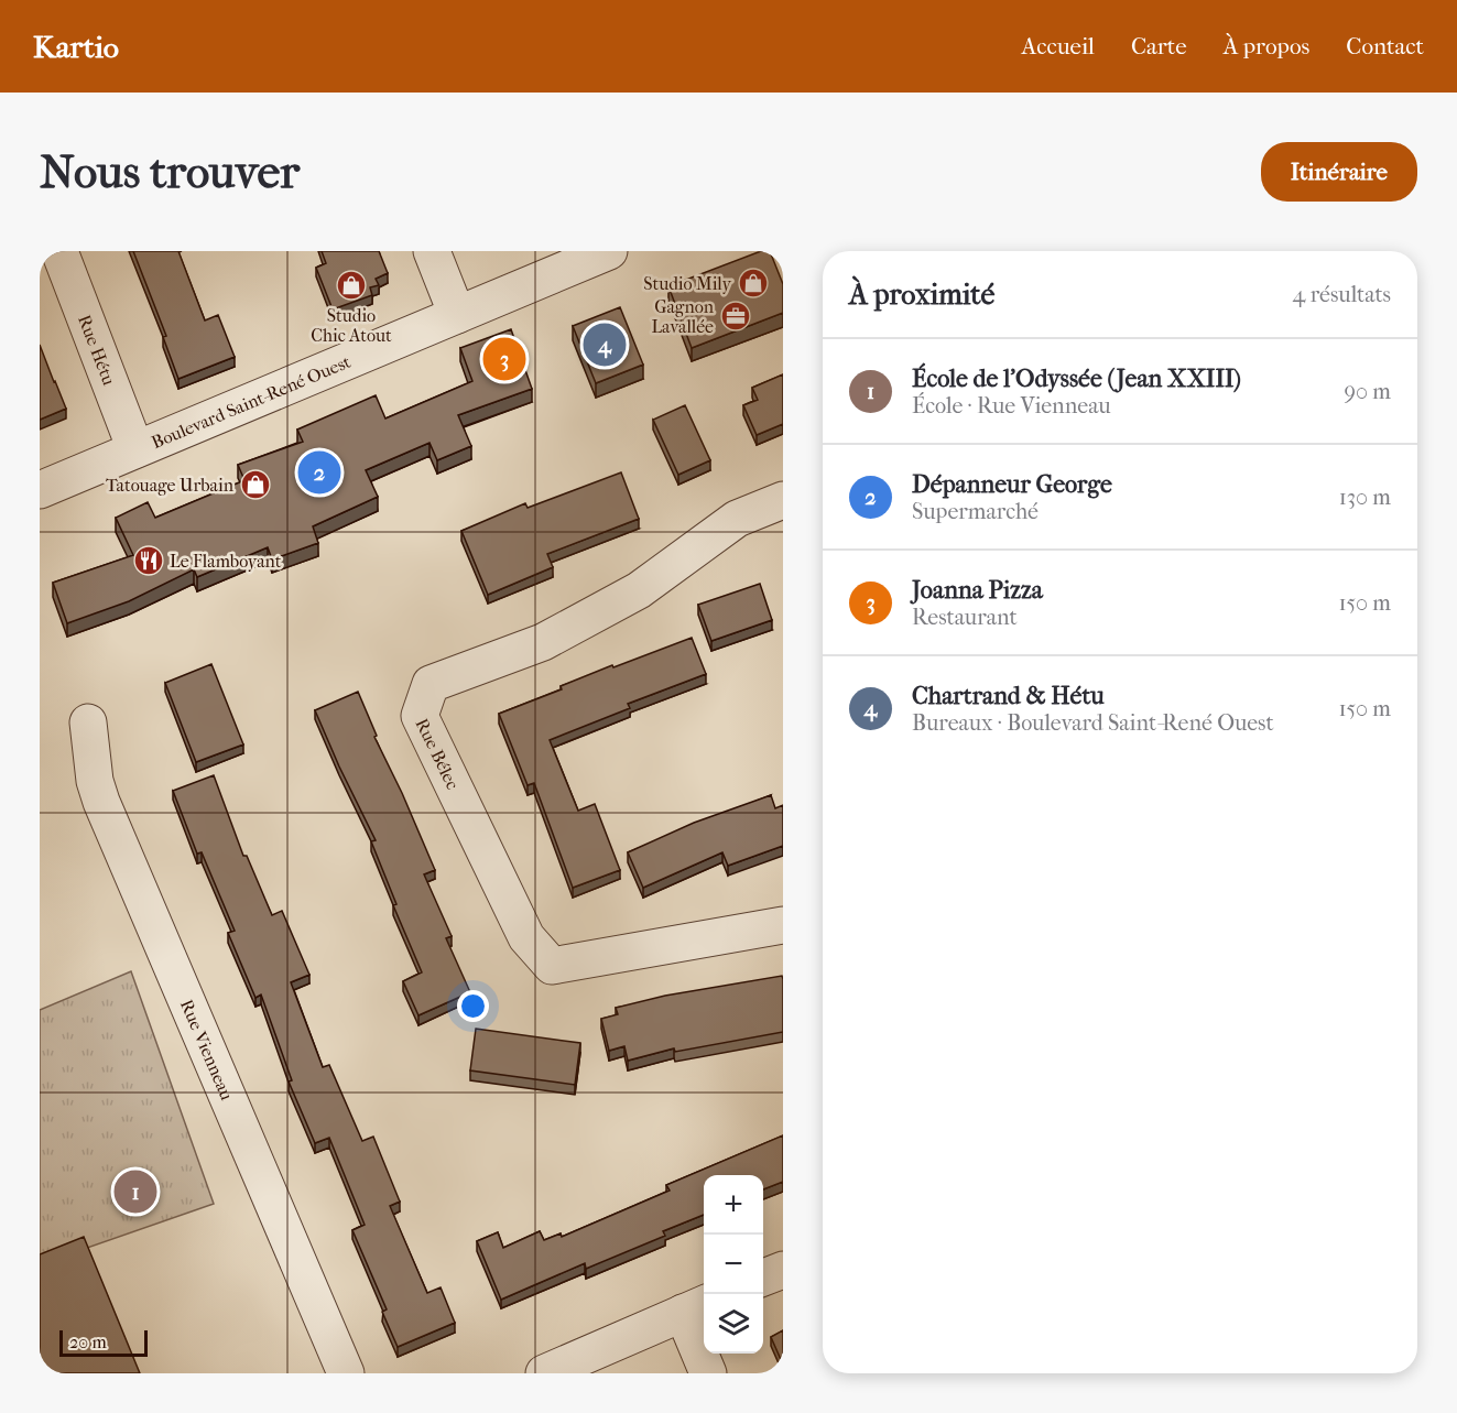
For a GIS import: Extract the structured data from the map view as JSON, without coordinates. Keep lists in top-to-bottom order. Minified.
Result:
{"streets":{"street":["Rue Hétu","Boulevard Saint-René Ouest","Rue Bélec","Rue Vienneau"]},"crossings":[["Rue Hétu","Boulevard Saint-René Ouest"]],"places":{"shop":["Studio Mily","Studio Chic Atout","Tatouage Urbain"],"office":["Gagnon Lavallée"],"restaurant":["Le Flamboyant"]},"scale_bar":"20 m","page":{"header":"Kartio","nav":["Accueil","Carte","À propos","Contact"],"buttons":"Itinéraire","title":"Nous trouver","heading":["À proximité","4 résultats"],"pins":["4","3","2","1"],"list":[{"mark":"1","name":"École de l'Odyssée (Jean XXIII)","note":"École · Rue Vienneau","value":"90 m"},{"mark":"2","name":"Dépanneur George","note":"Supermarché","value":"130 m"},{"mark":"3","name":"Joanna Pizza","note":"Restaurant","value":"150 m"},{"mark":"4","name":"Chartrand & Hétu","note":"Bureaux · Boulevard Saint-René Ouest","value":"150 m"}],"map_buttons":["+","−"],"scale":"20 m"}}
